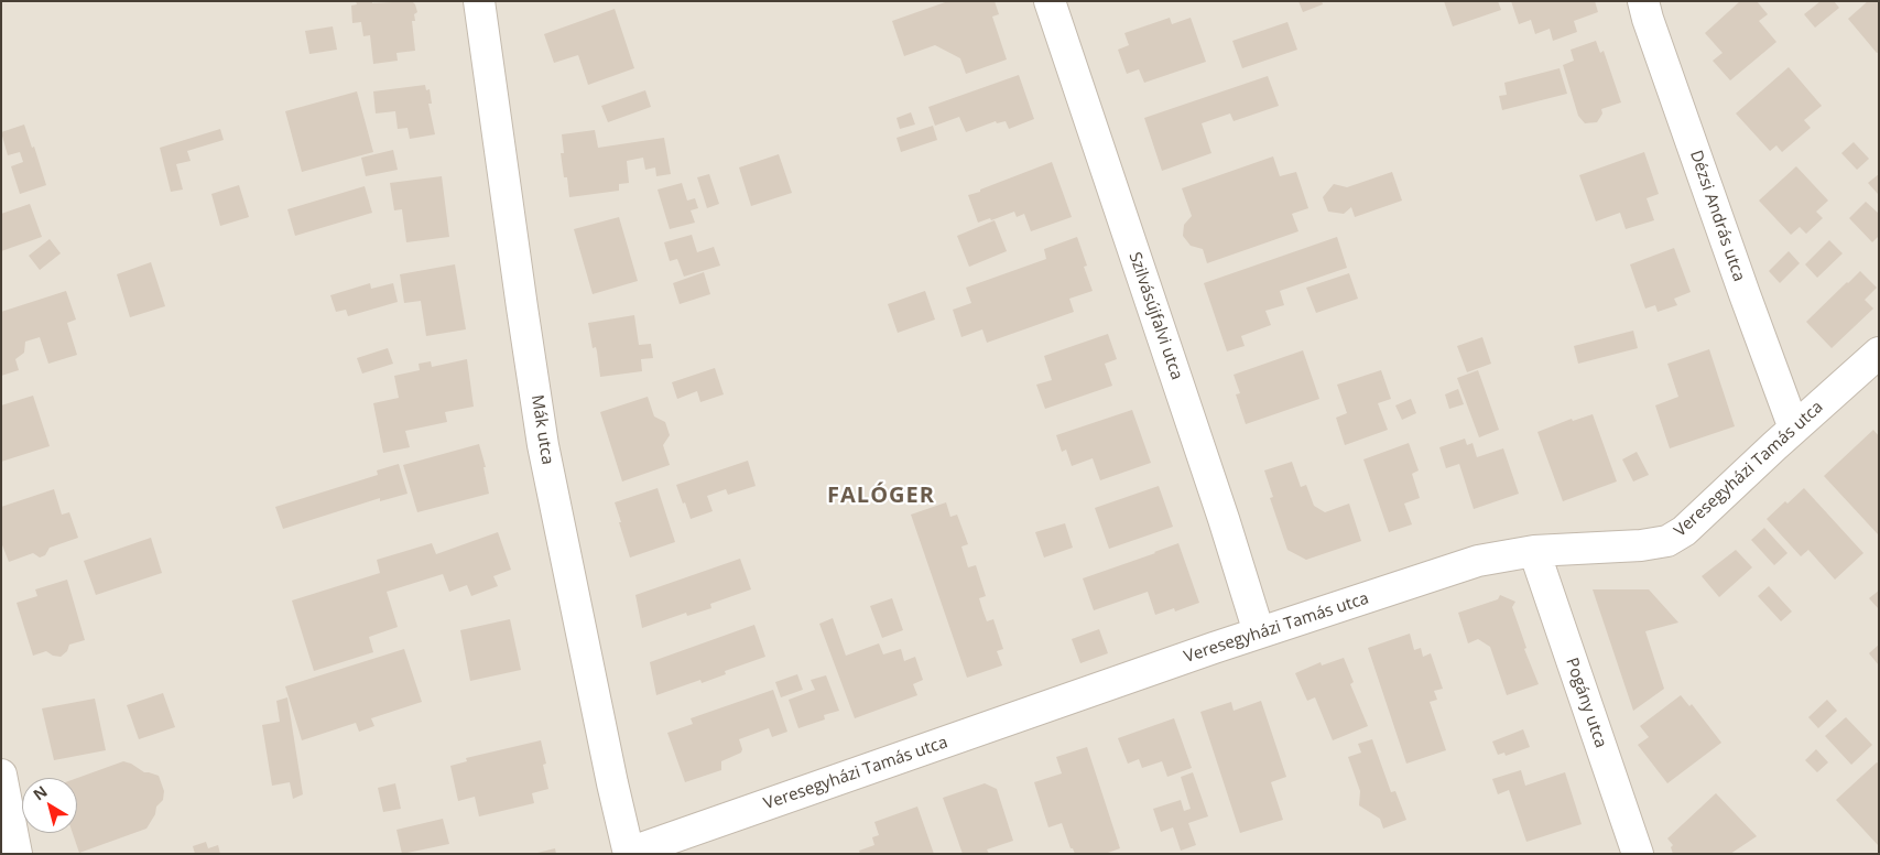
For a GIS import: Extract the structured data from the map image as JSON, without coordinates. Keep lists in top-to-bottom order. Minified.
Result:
{"streets":{"street":["Dézsi András utca","Szilvásújfalvi utca","Mák utca","Veresegyházi Tamás utca","Pogány utca"]},"crossings":[["Dézsi András utca","Veresegyházi Tamás utca"],["Szilvásújfalvi utca","Veresegyházi Tamás utca"],["Mák utca","Veresegyházi Tamás utca"],["Veresegyházi Tamás utca","Pogány utca"]],"districts":["FALÓGER"],"north":"top left"}
